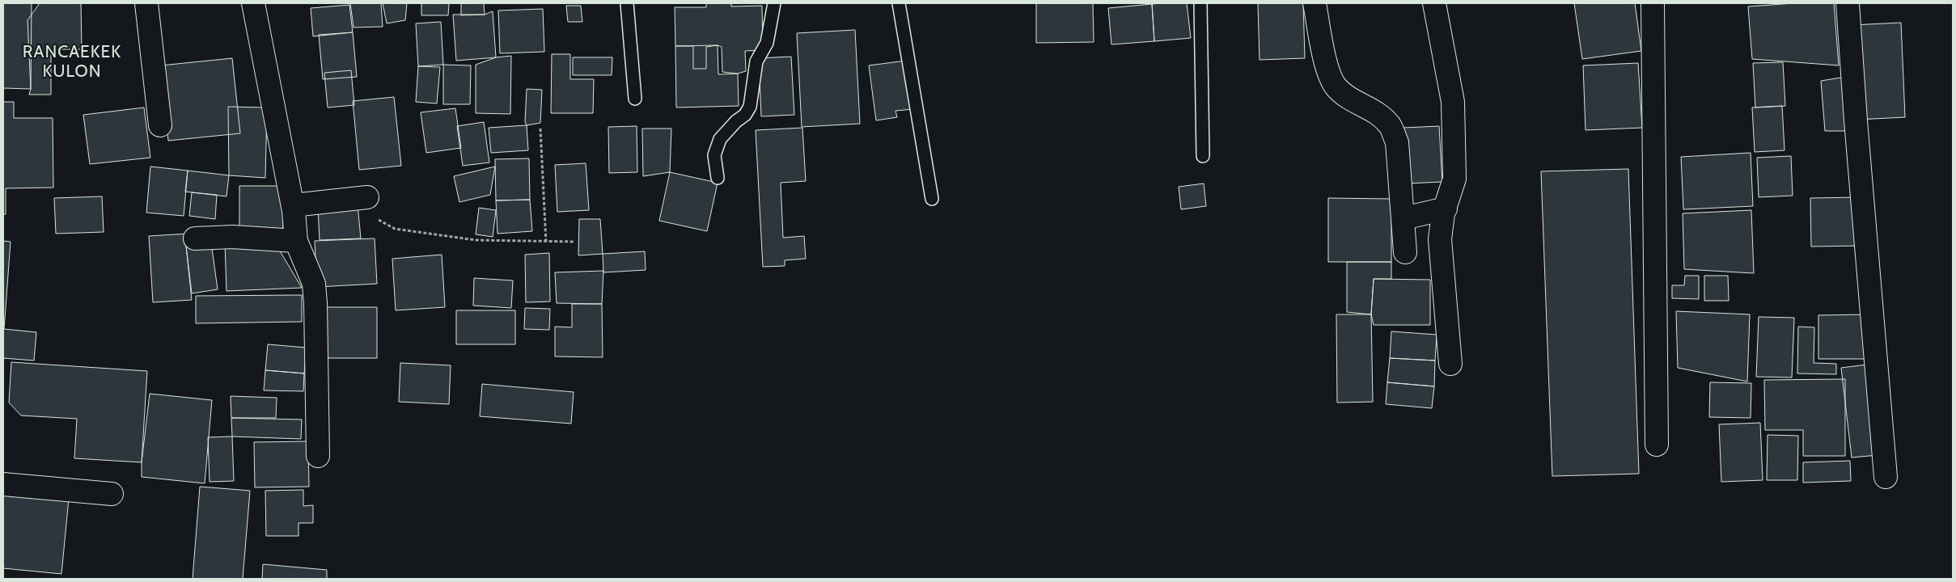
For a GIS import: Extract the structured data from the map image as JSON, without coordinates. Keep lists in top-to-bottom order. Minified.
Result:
{"districts":["RANCAEKEK KULON"]}
